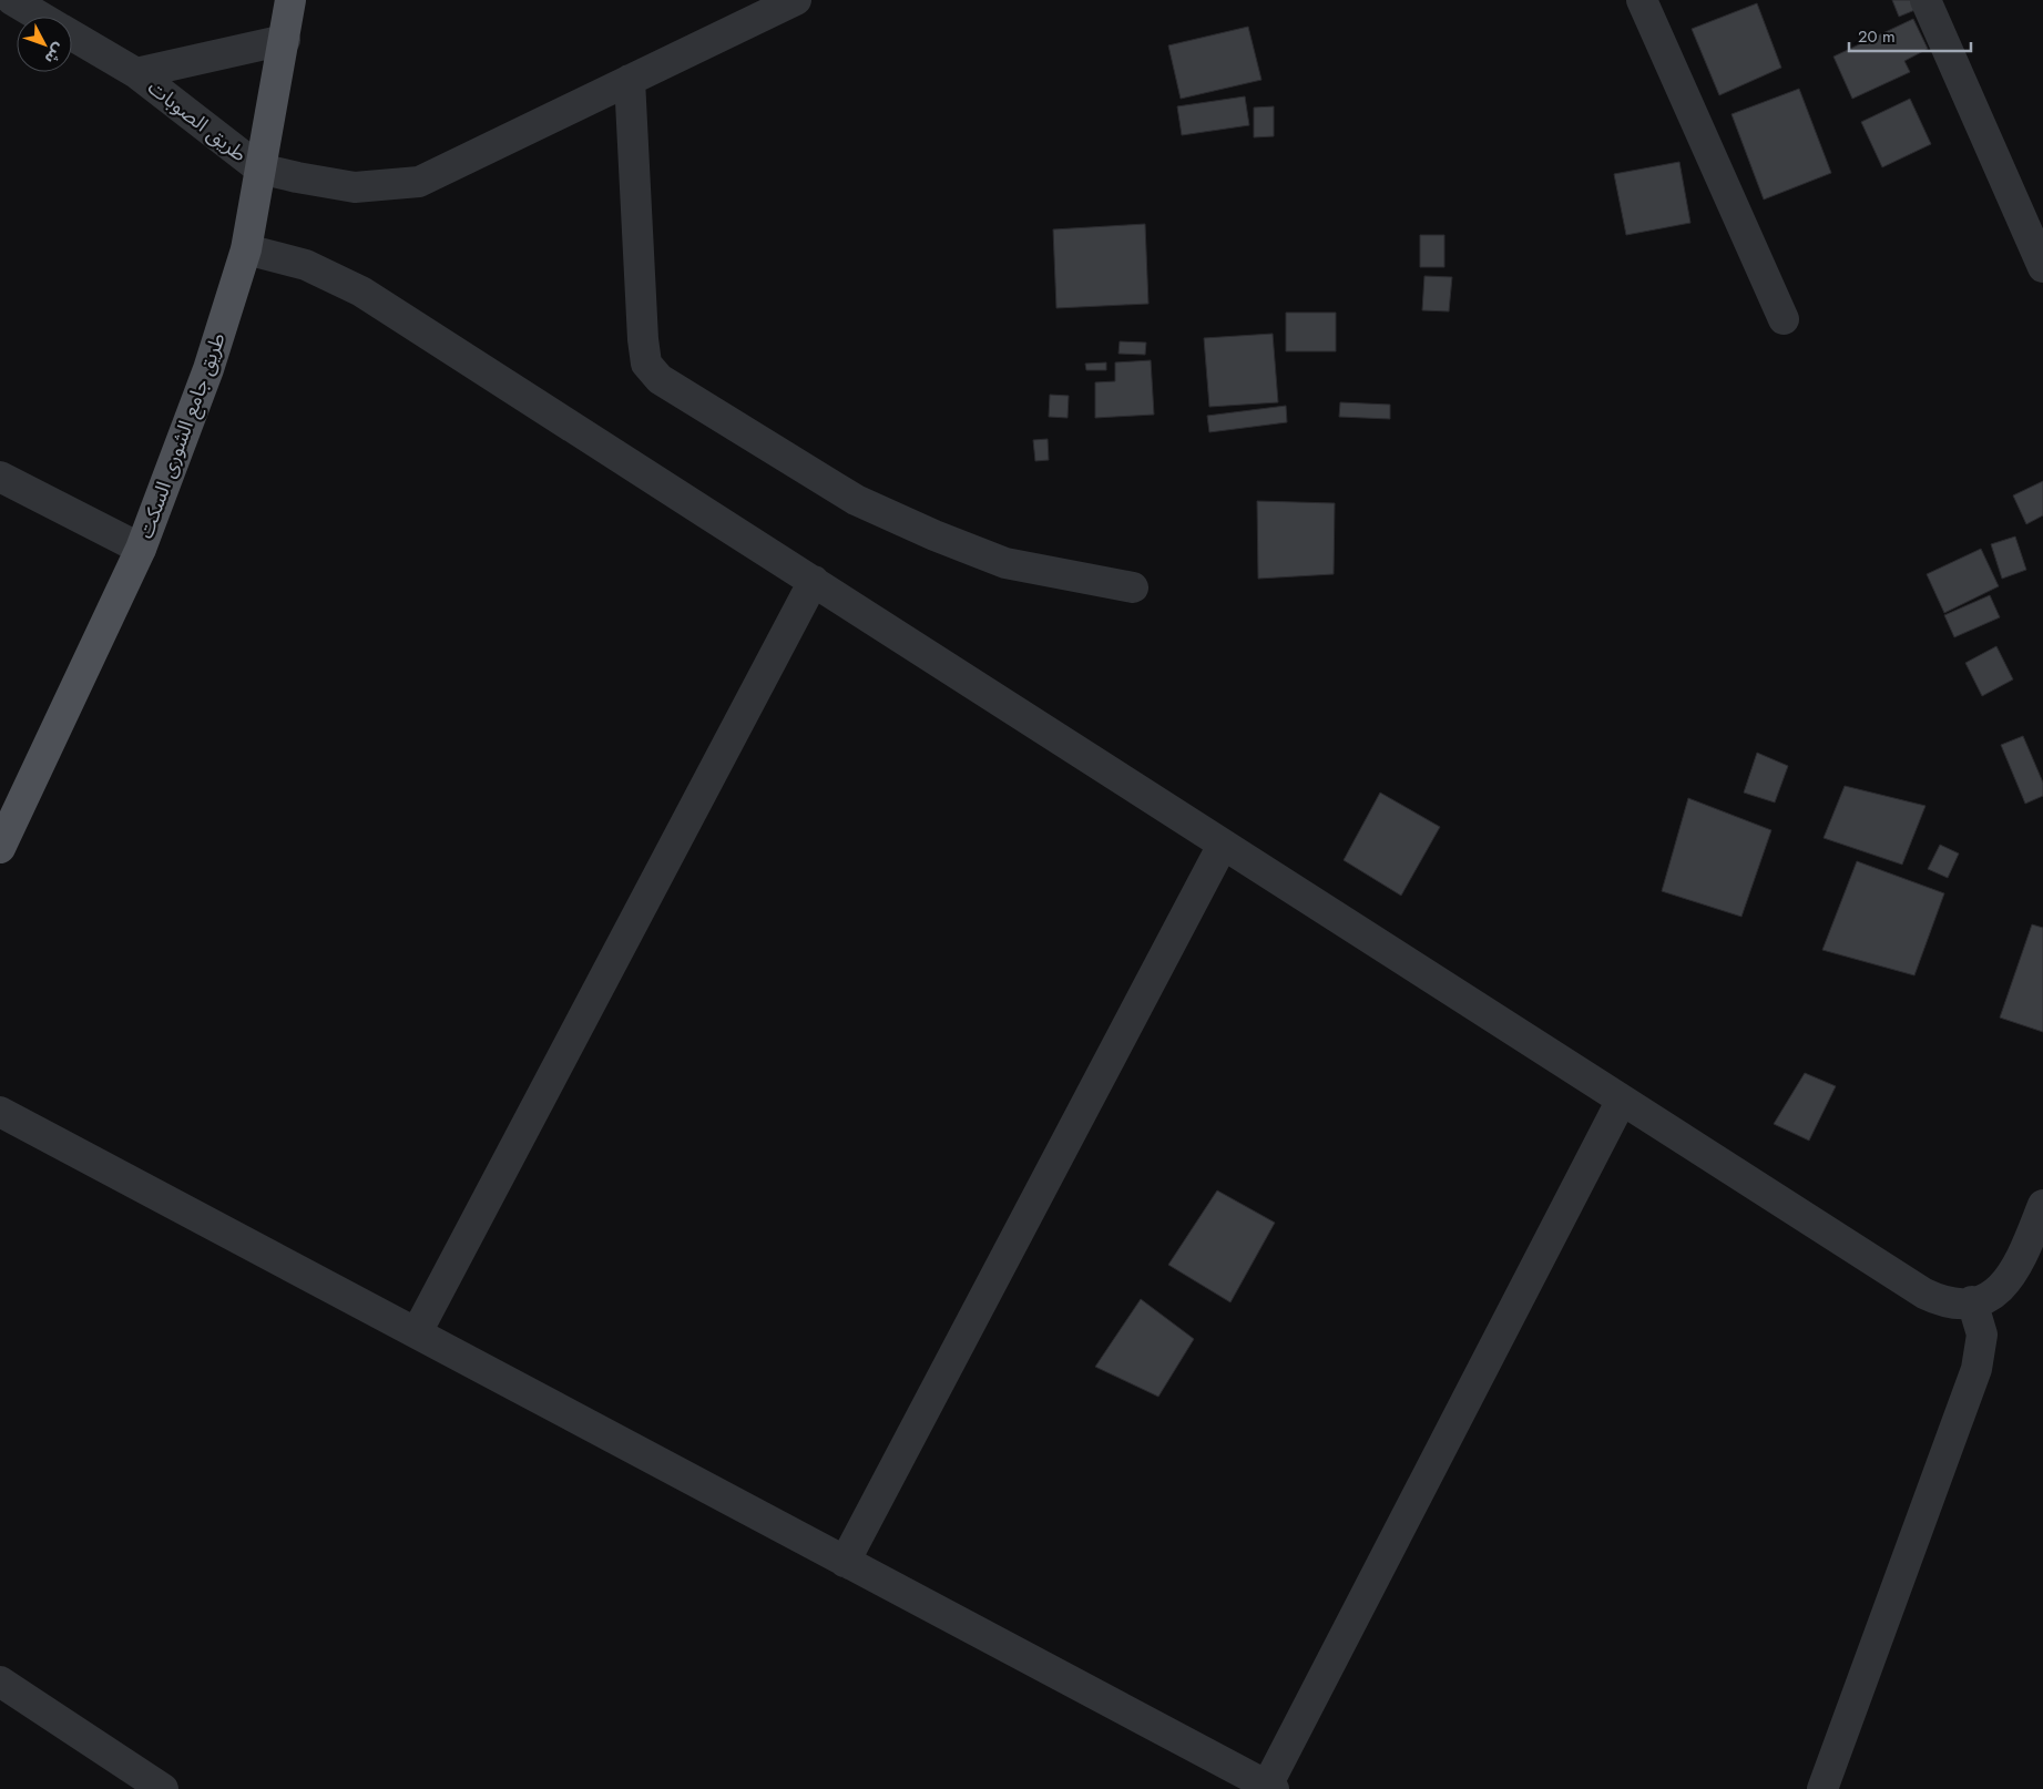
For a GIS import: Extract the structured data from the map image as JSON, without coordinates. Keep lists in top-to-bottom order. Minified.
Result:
{"streets":{"main road":["طريق جامع الشورى السكت"],"street":["طريق الصوبات"]},"crossings":[["طريق الصوبات","طريق جامع الشورى السكت"]],"scale_bar":"20 m","north":"bottom right"}
